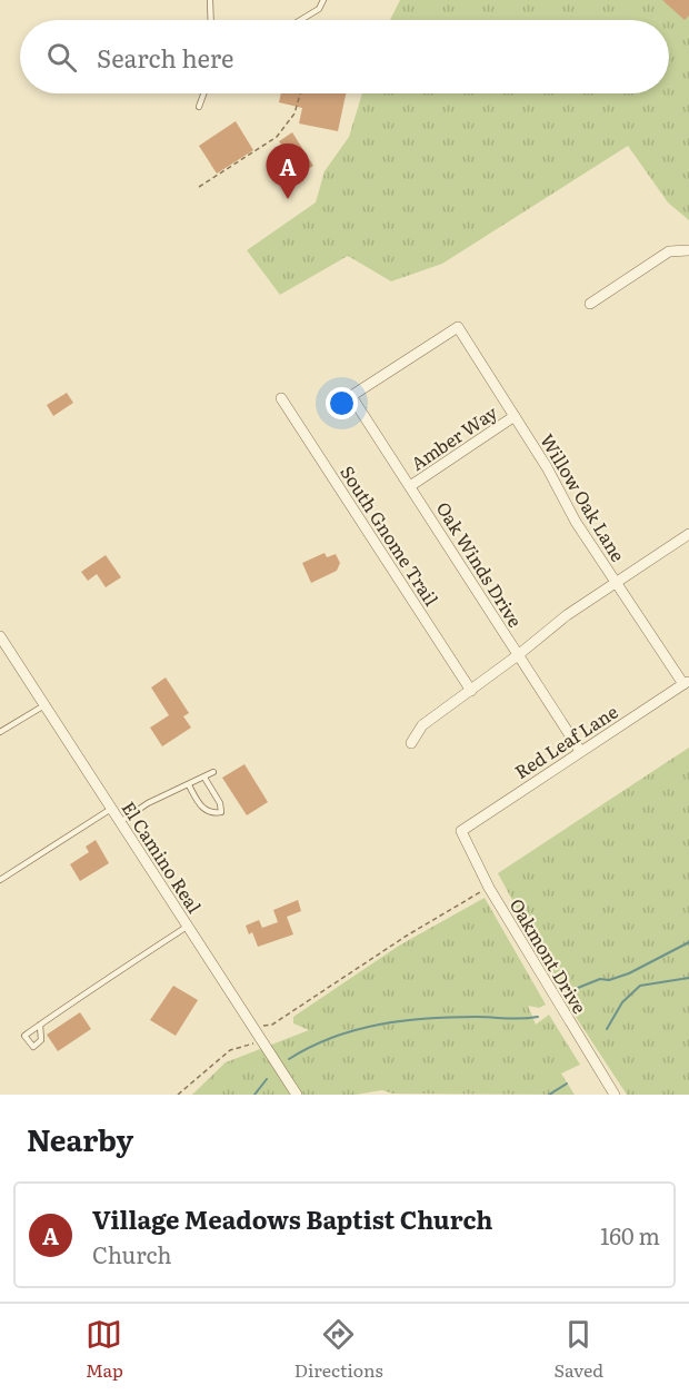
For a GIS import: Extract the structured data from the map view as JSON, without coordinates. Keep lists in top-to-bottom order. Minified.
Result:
{"streets":{"street":["Amber Way","Willow Oak Lane","South Gnome Trail","Oak Winds Drive","Red Leaf Lane","El Camino Real","Oakmont Drive"]},"crossings":[["Amber Way","Willow Oak Lane"],["Amber Way","Oak Winds Drive"],["Willow Oak Lane","Oak Winds Drive"],["Willow Oak Lane","Red Leaf Lane"],["Oak Winds Drive","Red Leaf Lane"],["Red Leaf Lane","Oakmont Drive"]],"page":{"search":"Search here","pins":"A","heading":"Nearby","list":[{"mark":"A","name":"Village Meadows Baptist Church","note":"Church","value":"160 m"}],"nav":["Map","Directions","Saved"]}}
